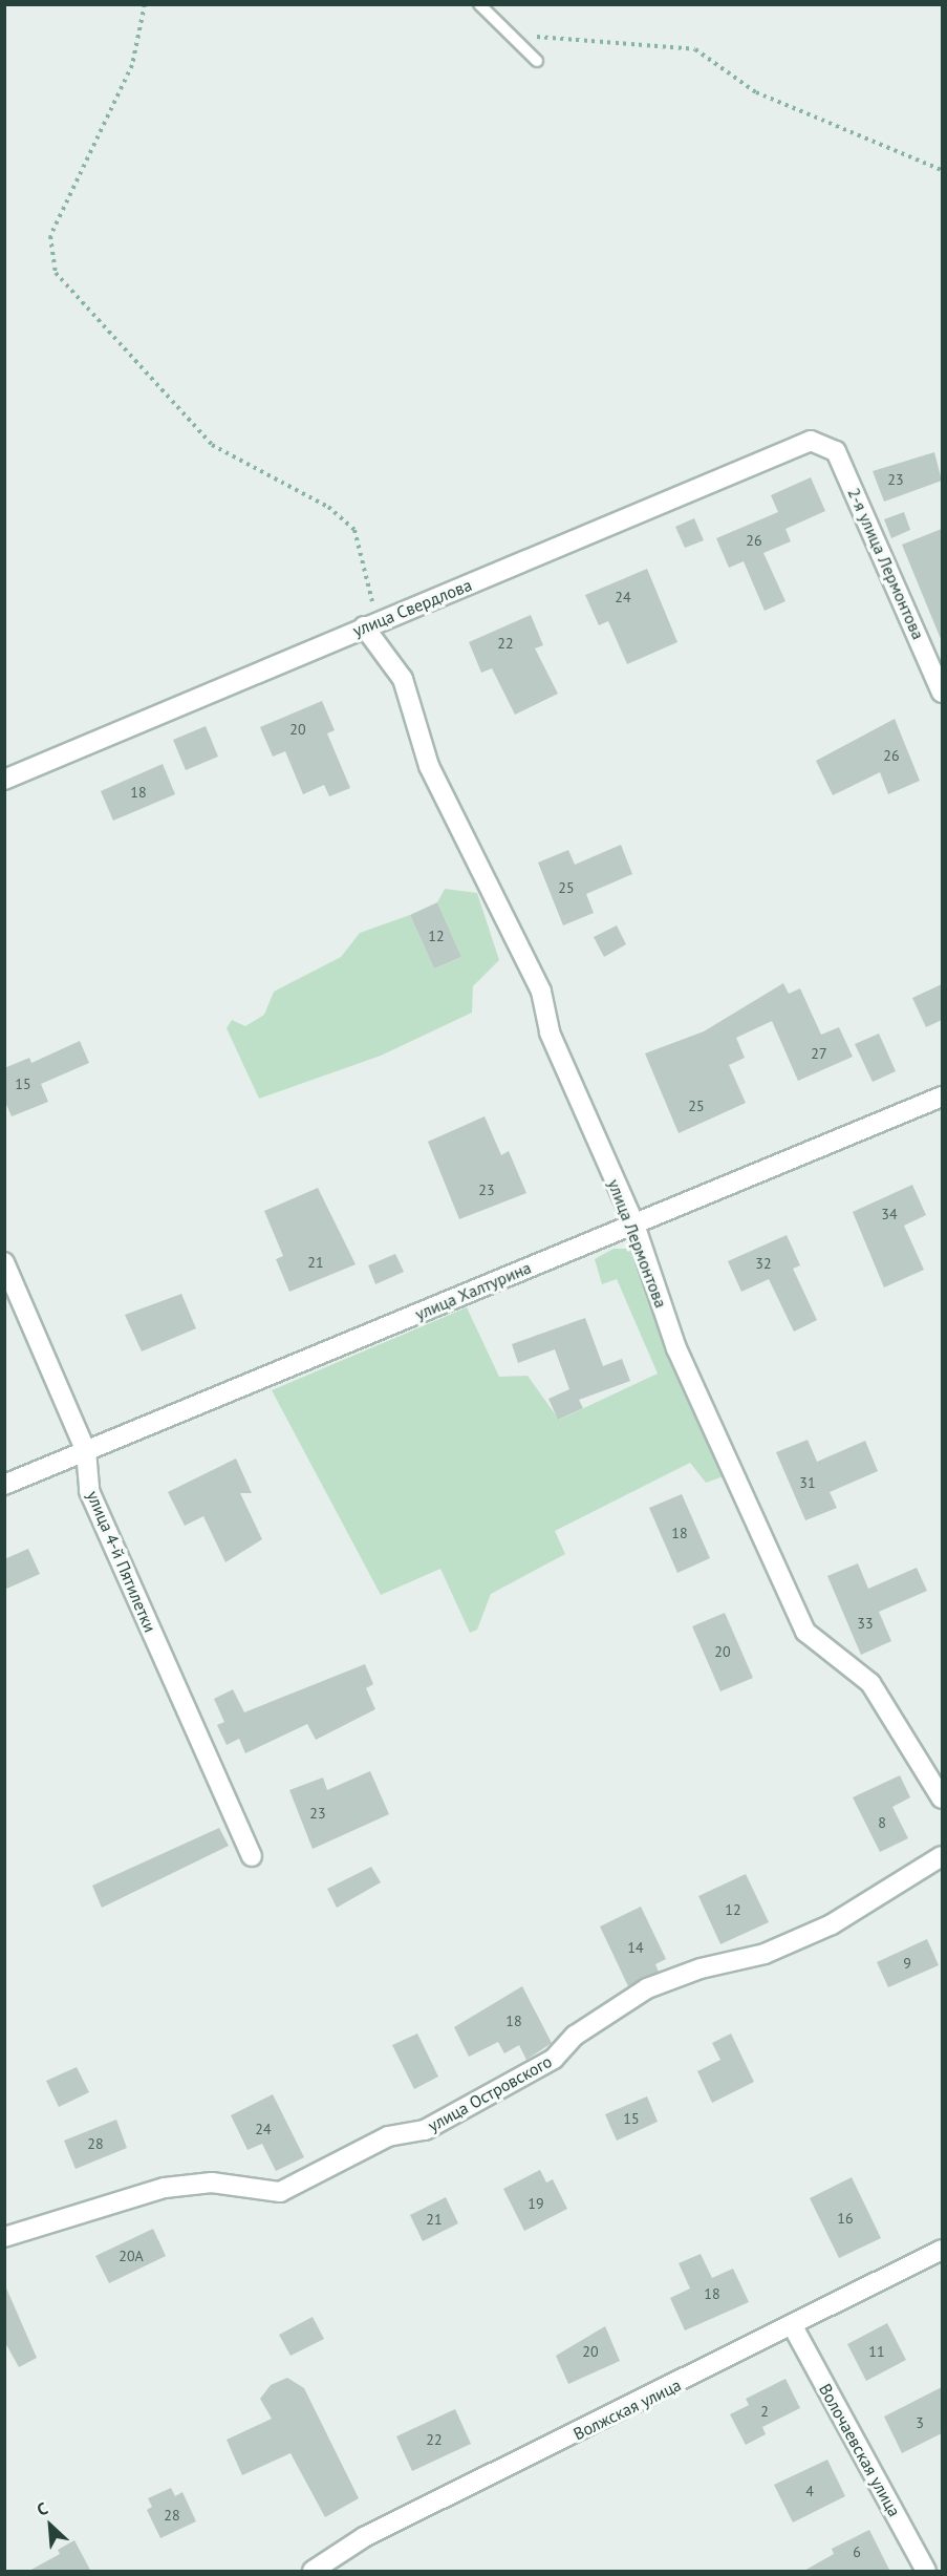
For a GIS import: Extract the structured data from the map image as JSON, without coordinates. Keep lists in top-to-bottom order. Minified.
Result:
{"streets":{"street":["2-я улица Лермонтова","улица Свердлова","улица Лермонтова","улица Халтурина","улица 4-й Пятилетки","улица Островского","Волжская улица","Волочаевская улица"]},"crossings":[["2-я улица Лермонтова","улица Свердлова"],["улица Свердлова","улица Лермонтова"],["улица Лермонтова","улица Халтурина"],["улица Халтурина","улица 4-й Пятилетки"],["Волжская улица","Волочаевская улица"]],"house_numbers":["23","26","24","22","20","26","18","25","12","27","15","25","23","34","21","32","31","18","33","20","23","8","12","14","9","18","15","24","28","19","16","21","20А","18","20","11","2","3","22","4","28","6"],"north":"top left"}
